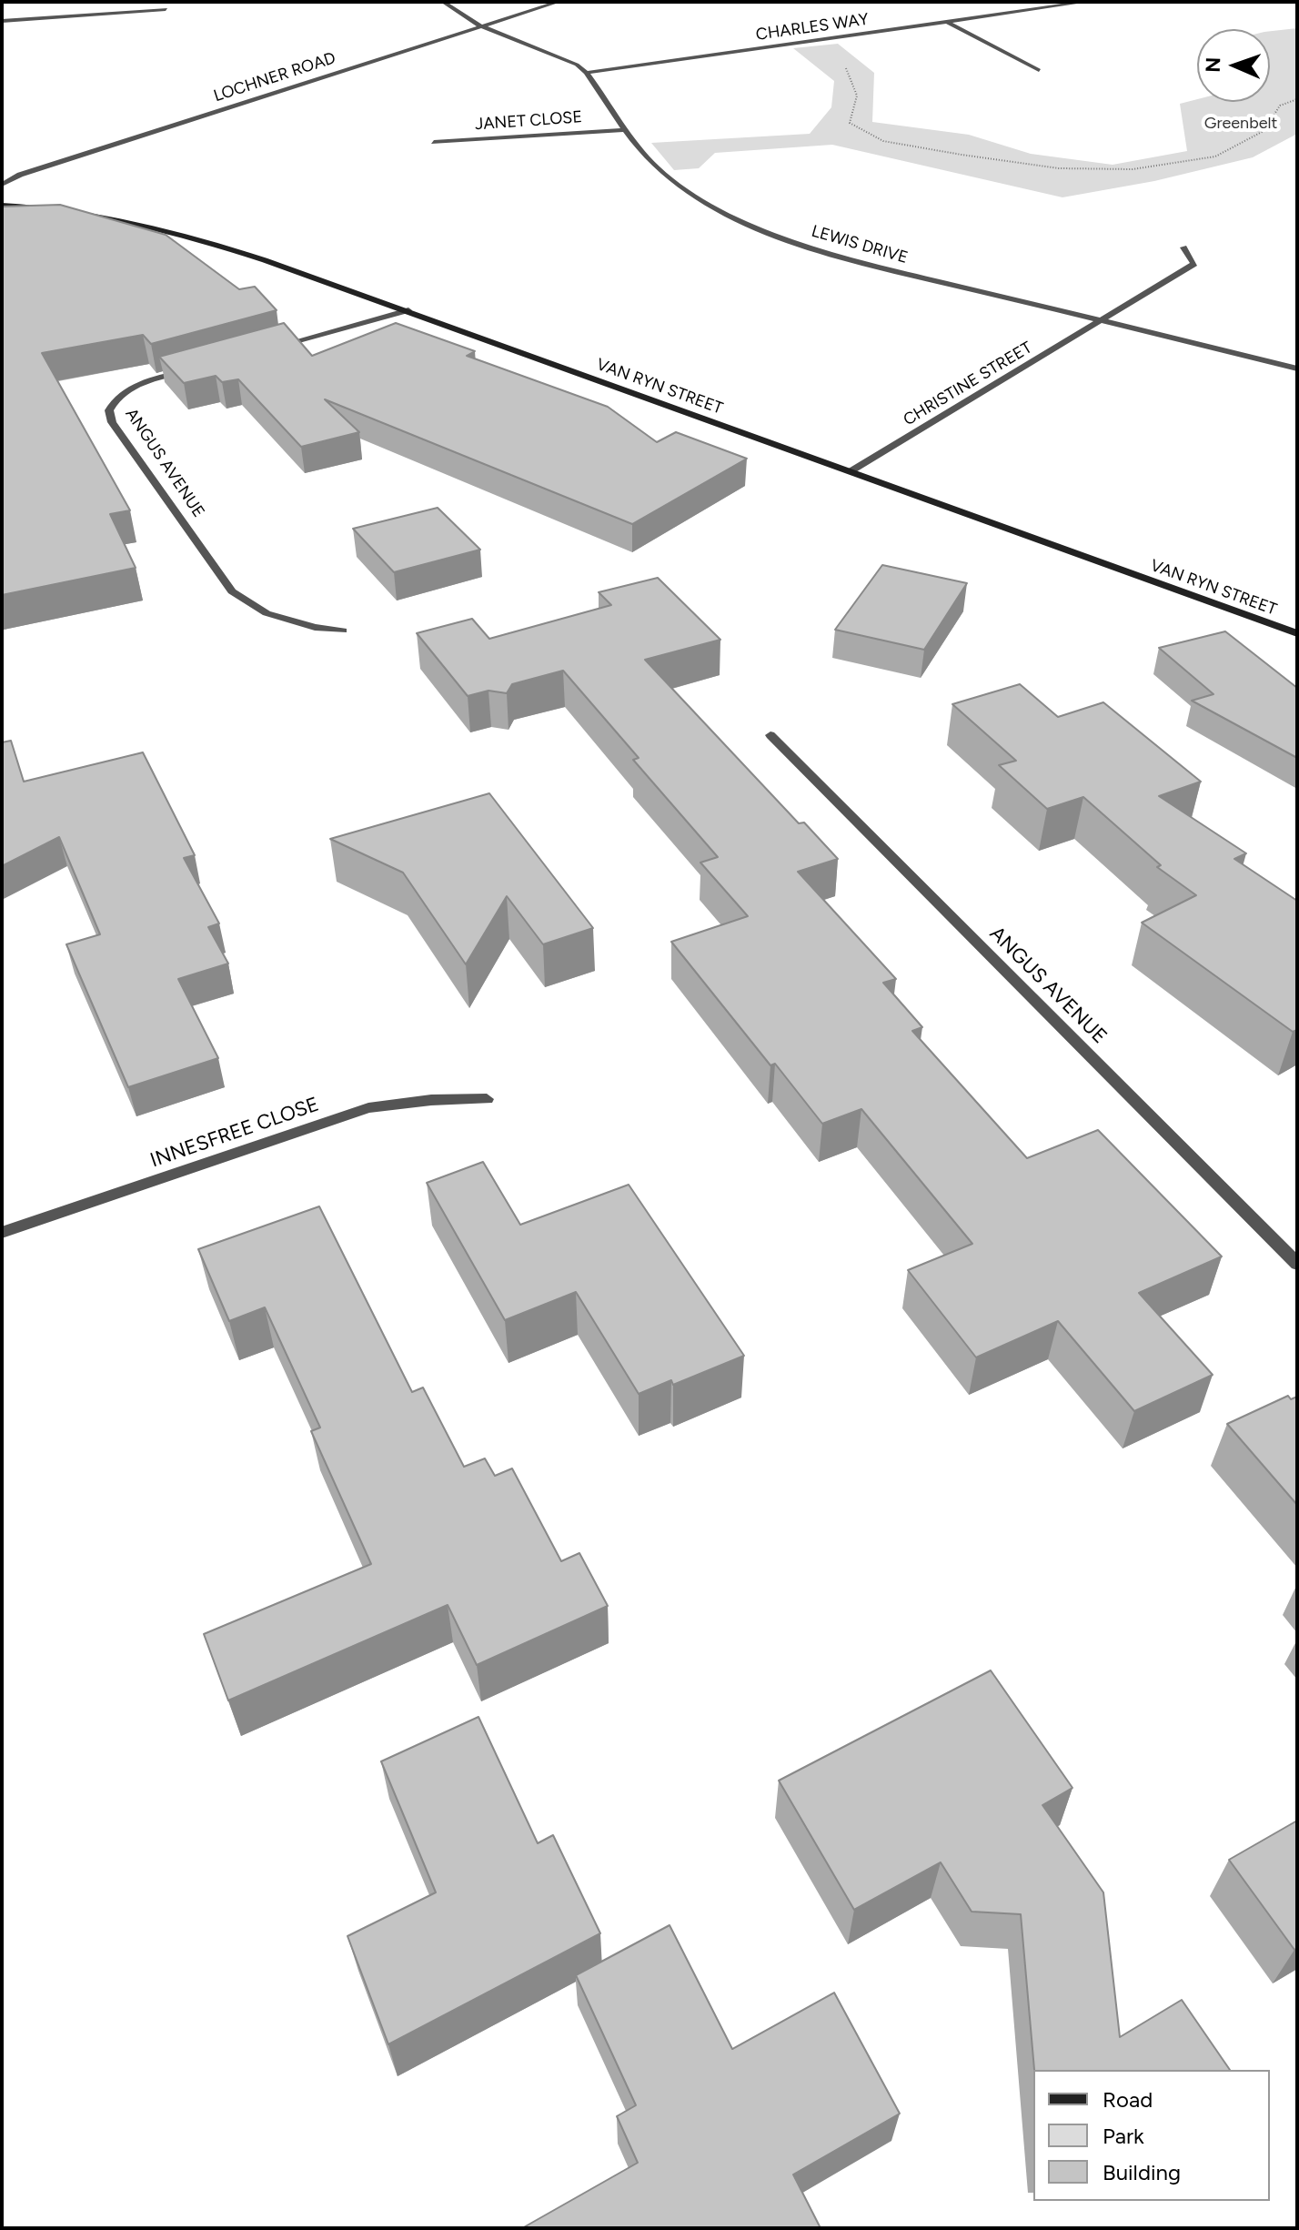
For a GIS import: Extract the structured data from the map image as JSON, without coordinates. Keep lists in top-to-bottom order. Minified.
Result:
{"streets":{"street":["CHARLES WAY","LOCHNER ROAD","JANET CLOSE","LEWIS DRIVE","CHRISTINE STREET","VAN RYN STREET","ANGUS AVENUE","INNESFREE CLOSE"]},"crossings":[["CHARLES WAY","LEWIS DRIVE"],["LOCHNER ROAD","LEWIS DRIVE"],["JANET CLOSE","LEWIS DRIVE"],["LEWIS DRIVE","CHRISTINE STREET"],["CHRISTINE STREET","VAN RYN STREET"]],"parks":["Greenbelt"],"legend":["Road","Park","Building"],"north":"left"}
